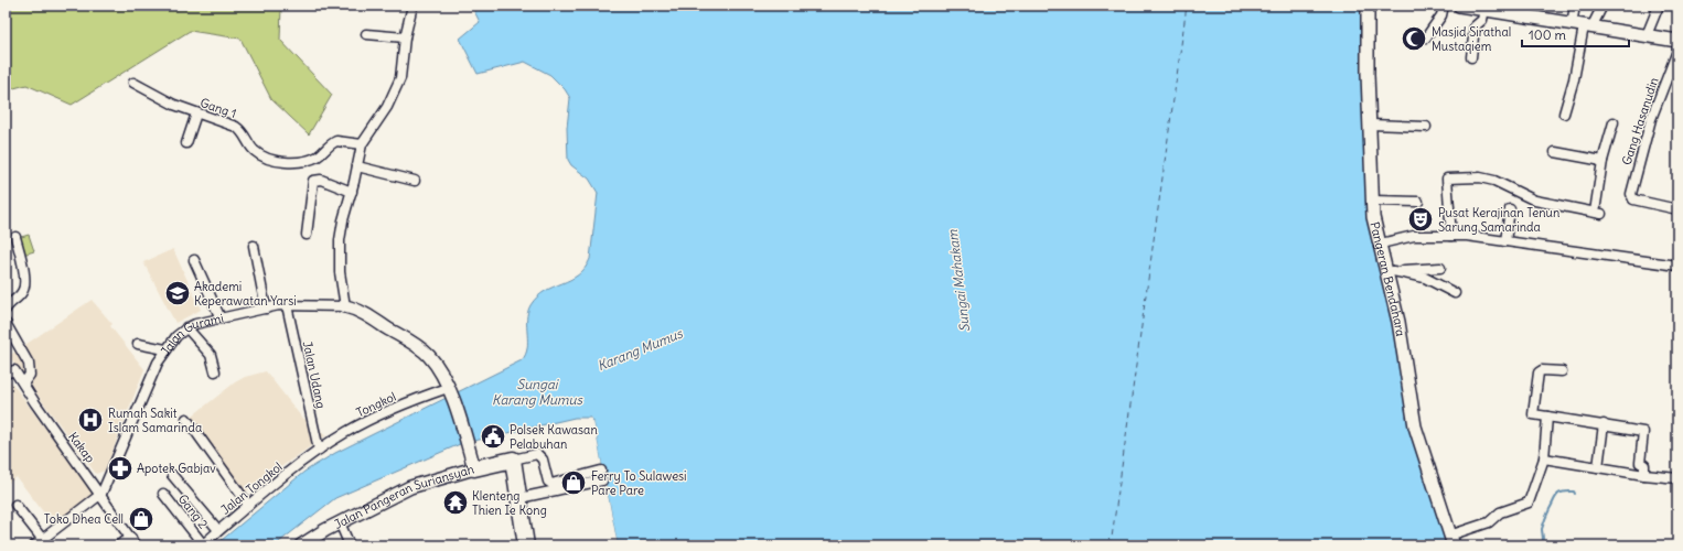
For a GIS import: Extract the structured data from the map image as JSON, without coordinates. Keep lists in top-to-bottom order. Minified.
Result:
{"streets":{"highway":["Jalan Pangeran Suriansyah"],"street":["Gang 1","Gang Hasanudin","Pangeran Bendahara","Jalan Gurami","Jalan Udang","Tongkol","Kakap","Jalan Tongkol","Gang 2"]},"crossings":[["Jalan Gurami","Jalan Udang"],["Jalan Gurami","Tongkol"],["Jalan Gurami","Kakap"],["Jalan Gurami","Jalan Pangeran Suriansyah"],["Jalan Udang","Tongkol"],["Jalan Udang","Jalan Tongkol"],["Tongkol","Jalan Tongkol"],["Jalan Tongkol","Gang 2"]],"water":["Sungai Mahakam","Karang Mumus","Sungai Karang Mumus"],"places":{"mosque":["Masjid Sirathal Mustaqiem"],"theatre":["Pusat Kerajinan Tenun Sarung Samarinda"],"school or university":["Akademi Keperawatan Yarsi"],"hospital":["Rumah Sakit Islam Samarinda"],"public building":["Polsek Kawasan Pelabuhan"],"pharmacy":["Apotek Gabjav"],"shop":["Ferry To Sulawesi Pare Pare","Toko Dhea Cell"],"temple":["Klenteng Thien Ie Kong"]},"scale_bar":"100 m"}
